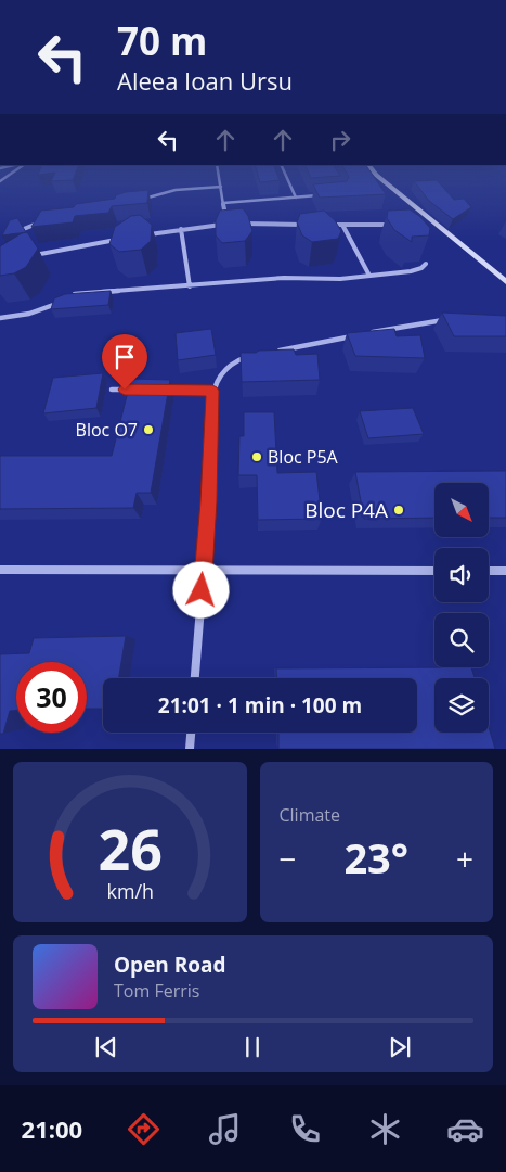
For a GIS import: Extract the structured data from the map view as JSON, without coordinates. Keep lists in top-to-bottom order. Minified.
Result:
{"places":["Bloc O7","Bloc P5A","Bloc P4A"],"north":"bottom right","page":{"turn":["70 m","Aleea Ioan Ursu"],"limit":"30","trip":"21:01 · 1 min · 100 m","tile":"Climate","heat":["−","23°","+"],"song":["Open Road","Tom Ferris"],"tabs":"21:00","gauge":["26","km/h"]}}
